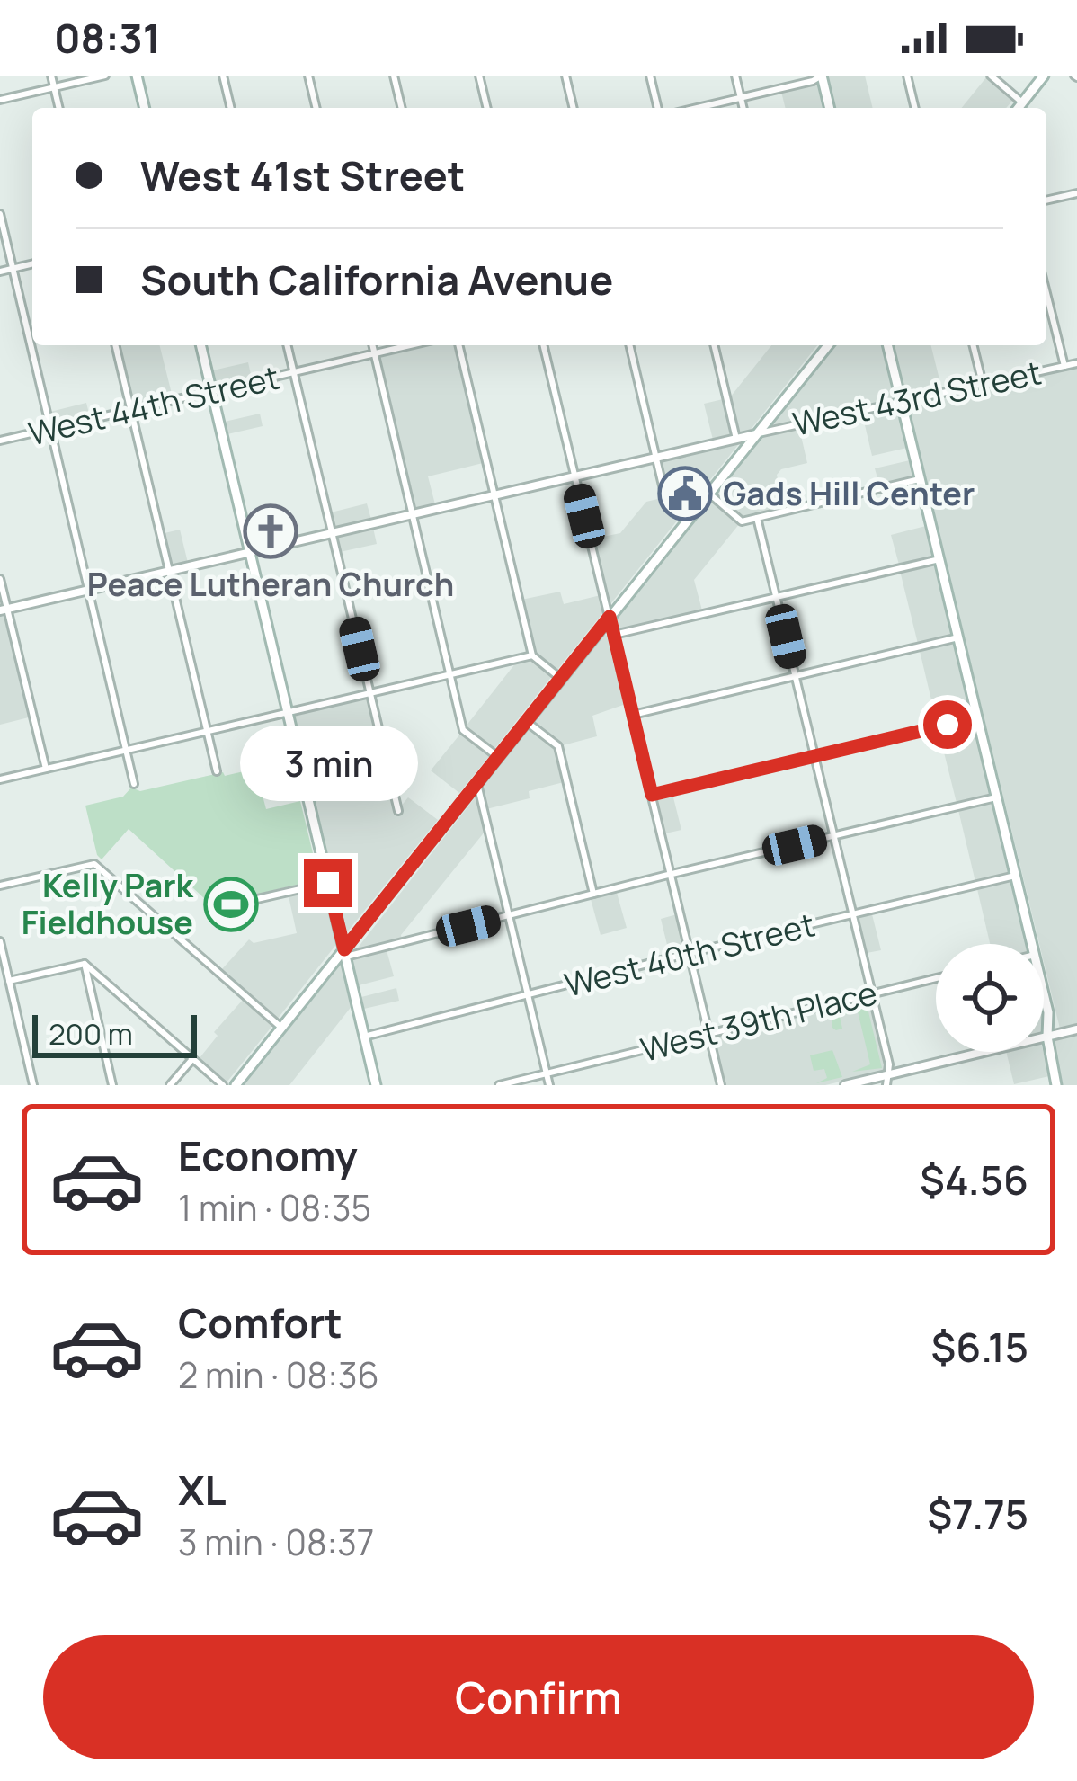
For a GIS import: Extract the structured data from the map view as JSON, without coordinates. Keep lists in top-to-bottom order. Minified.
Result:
{"streets":{"street":["West 43rd Street","West 44th Street","West 40th Street","West 39th Place"]},"places":{"public building":["Gads Hill Center"],"church":["Peace Lutheran Church"],"sports":["Kelly Park Fieldhouse"]},"scale_bar":"200 m","page":{"status":"08:31","banner":["West 41st Street","South California Avenue"],"bubble":"3 min","scale":"200 m","list":[{"name":"Economy","note":"1 min · 08:35","value":"$4.56"},{"name":"Comfort","note":"2 min · 08:36","value":"$6.15"},{"name":"XL","note":"3 min · 08:37","value":"$7.75"}],"buttons":"Confirm"}}
